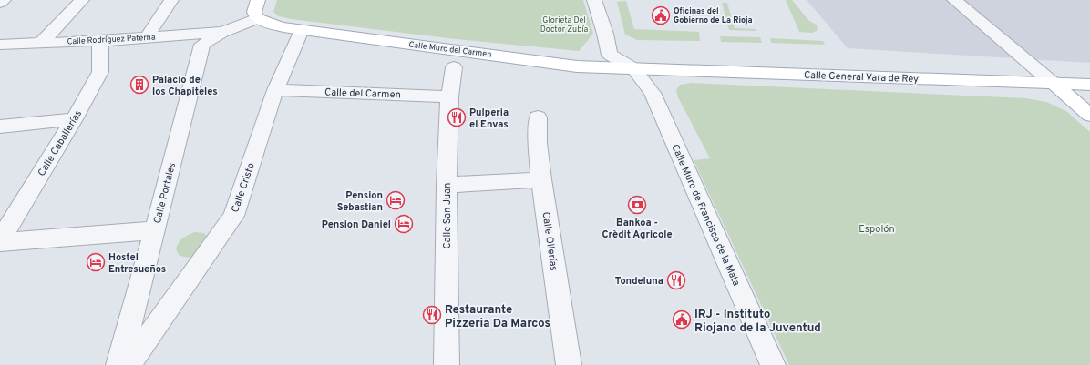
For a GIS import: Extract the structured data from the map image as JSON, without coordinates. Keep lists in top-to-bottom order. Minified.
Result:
{"streets":{"main road":["Calle Muro del Carmen","Calle General Vara de Rey"],"street":["Calle Rodríguez Paterna","Calle del Carmen","Calle Caballerías","Calle Cristo","Calle Portales","Calle Muro de Francisco de la Mata","Calle San Juan","Calle Ollerías"]},"crossings":[["Calle Rodríguez Paterna","Calle Caballerías"],["Calle Rodríguez Paterna","Calle Portales"],["Calle Muro del Carmen","Calle General Vara de Rey"],["Calle Muro del Carmen","Calle Cristo"],["Calle Muro del Carmen","Calle Muro de Francisco de la Mata"],["Calle General Vara de Rey","Calle Muro de Francisco de la Mata"],["Calle del Carmen","Calle Cristo"],["Calle del Carmen","Calle San Juan"]],"parks":["Glorieta Del Doctor Zubía","Espolón"],"places":{"public building":["Oficinas del Gobierno de La Rioja","IRJ - Instituto Riojano de la Juventud"],"building":["Palacio de los Chapiteles"],"restaurant":["Pulperia el Envas","Tondeluna","Restaurante Pizzeria Da Marcos"],"hotel":["Pension Sebastian","Pension Daniel","Hostel Entresueños"],"bank":["Bankoa - Crèdit Agricole"]}}
